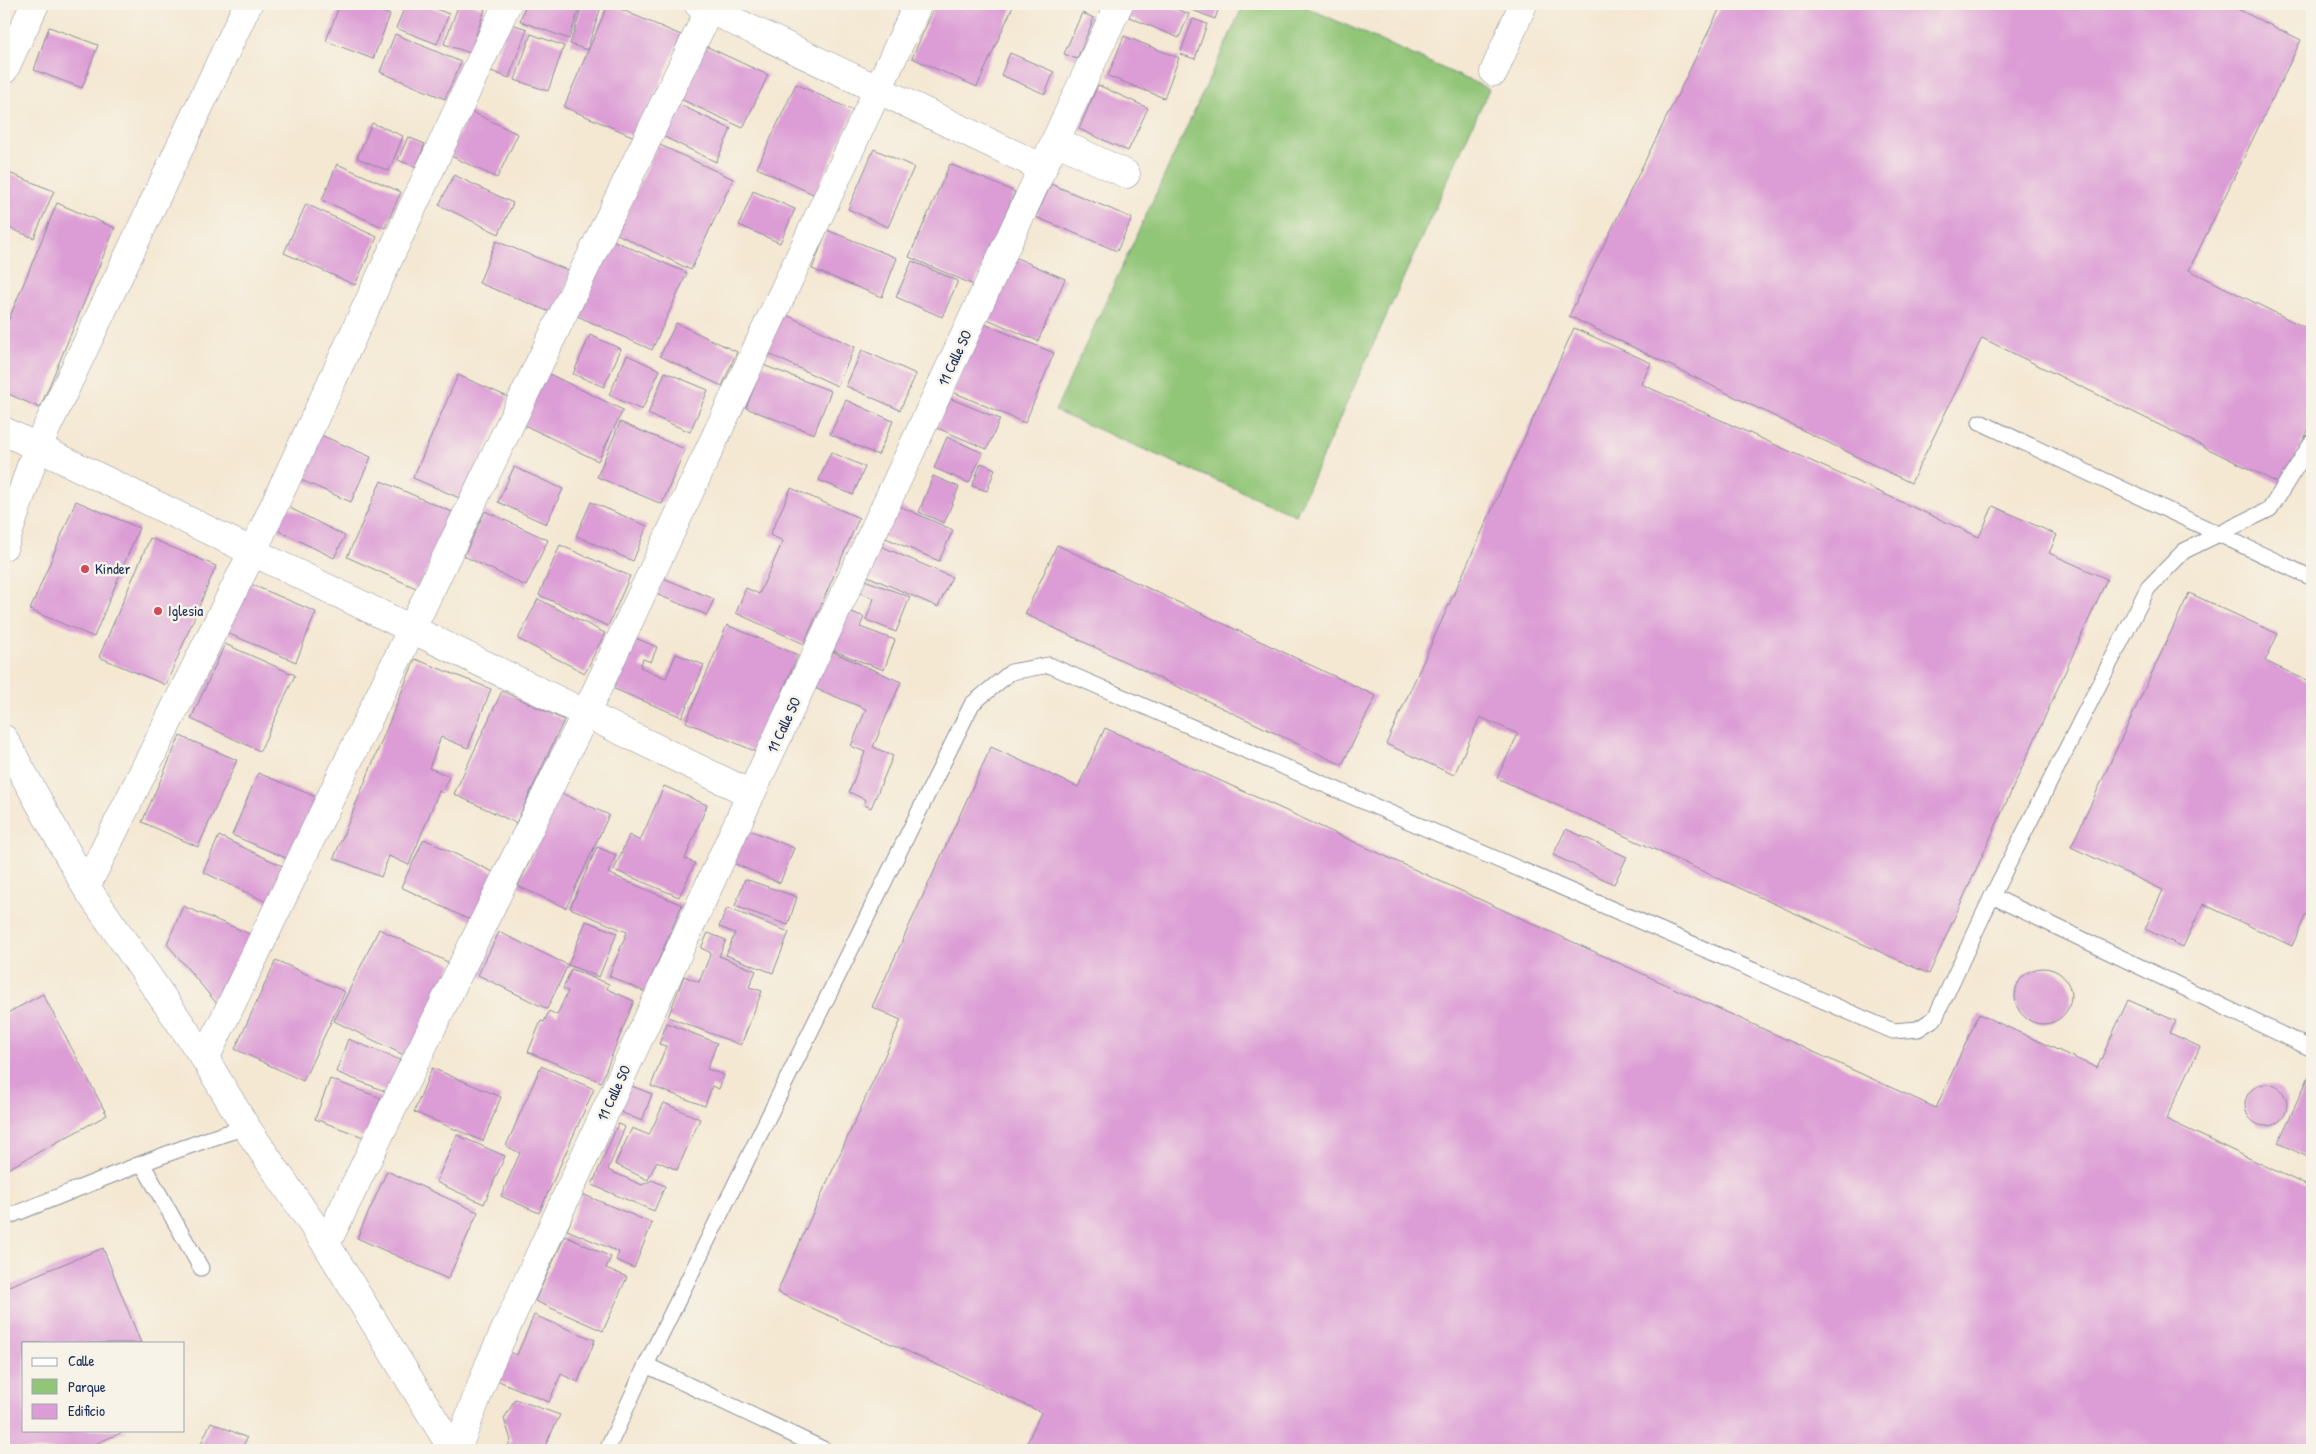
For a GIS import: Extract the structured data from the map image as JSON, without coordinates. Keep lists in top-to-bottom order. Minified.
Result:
{"streets":{"street":["11 Calle SO"]},"places":["Kinder","Iglesia"],"legend":["Calle","Parque","Edificio"]}
